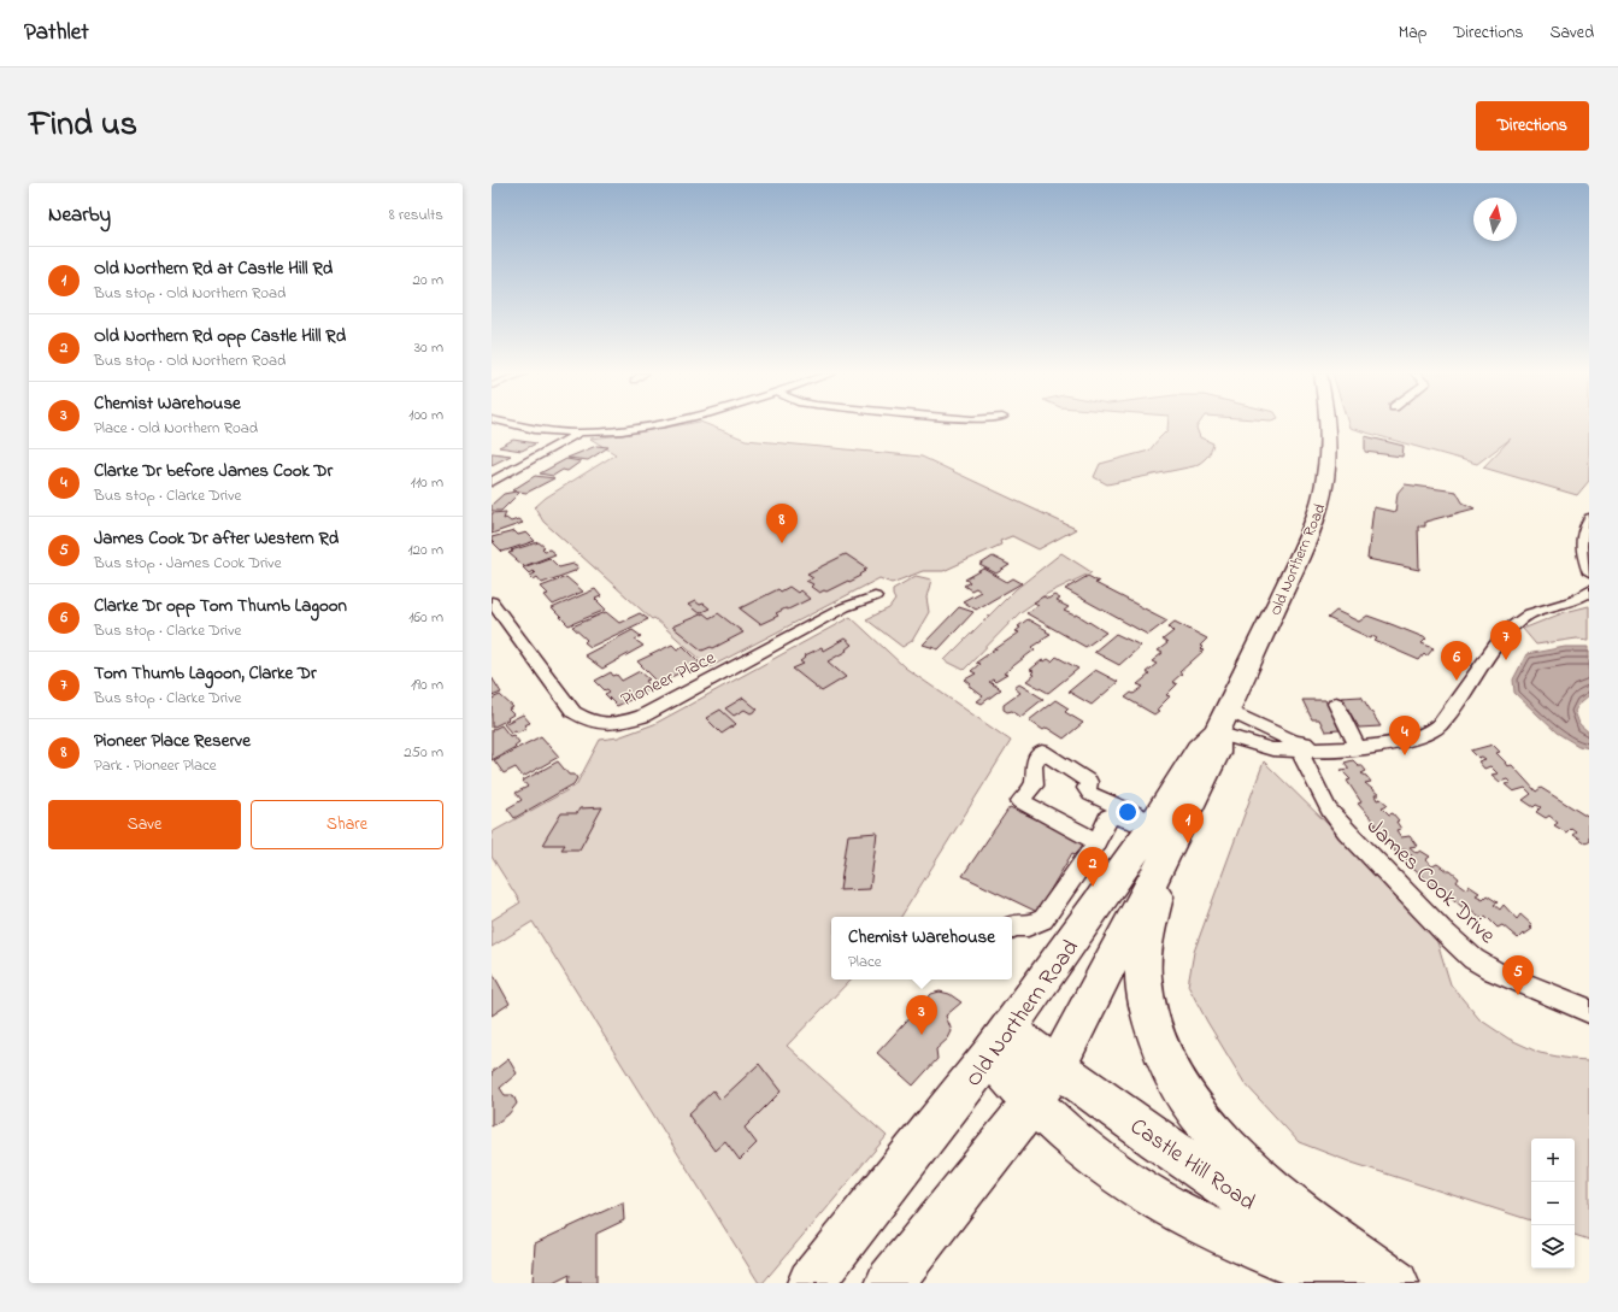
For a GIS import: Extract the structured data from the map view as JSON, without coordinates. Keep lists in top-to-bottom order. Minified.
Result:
{"streets":{"main road":["Old Northern Road","Castle Hill Road"],"street":["Pioneer Place","James Cook Drive"]},"crossings":[["Old Northern Road","Castle Hill Road"]],"north":"top","page":{"header":"Pathlet","nav":["Map","Directions","Saved"],"title":"Find us","buttons":["Directions",["Save","Share"]],"heading":["Nearby","8 results"],"list":[{"mark":"1","name":"Old Northern Rd at Castle Hill Rd","note":"Bus stop · Old Northern Road","value":"20 m"},{"mark":"2","name":"Old Northern Rd opp Castle Hill Rd","note":"Bus stop · Old Northern Road","value":"30 m"},{"mark":"3","name":"Chemist Warehouse","note":"Place · Old Northern Road","value":"100 m"},{"mark":"4","name":"Clarke Dr before James Cook Dr","note":"Bus stop · Clarke Drive","value":"110 m"},{"mark":"5","name":"James Cook Dr after Western Rd","note":"Bus stop · James Cook Drive","value":"120 m"},{"mark":"6","name":"Clarke Dr opp Tom Thumb Lagoon","note":"Bus stop · Clarke Drive","value":"160 m"},{"mark":"7","name":"Tom Thumb Lagoon, Clarke Dr","note":"Bus stop · Clarke Drive","value":"190 m"},{"mark":"8","name":"Pioneer Place Reserve","note":"Park · Pioneer Place","value":"250 m"}],"pins":["8","7","6","4","1","2","5","3"],"popup":["Chemist Warehouse","Place"],"map_buttons":["+","−"]}}
